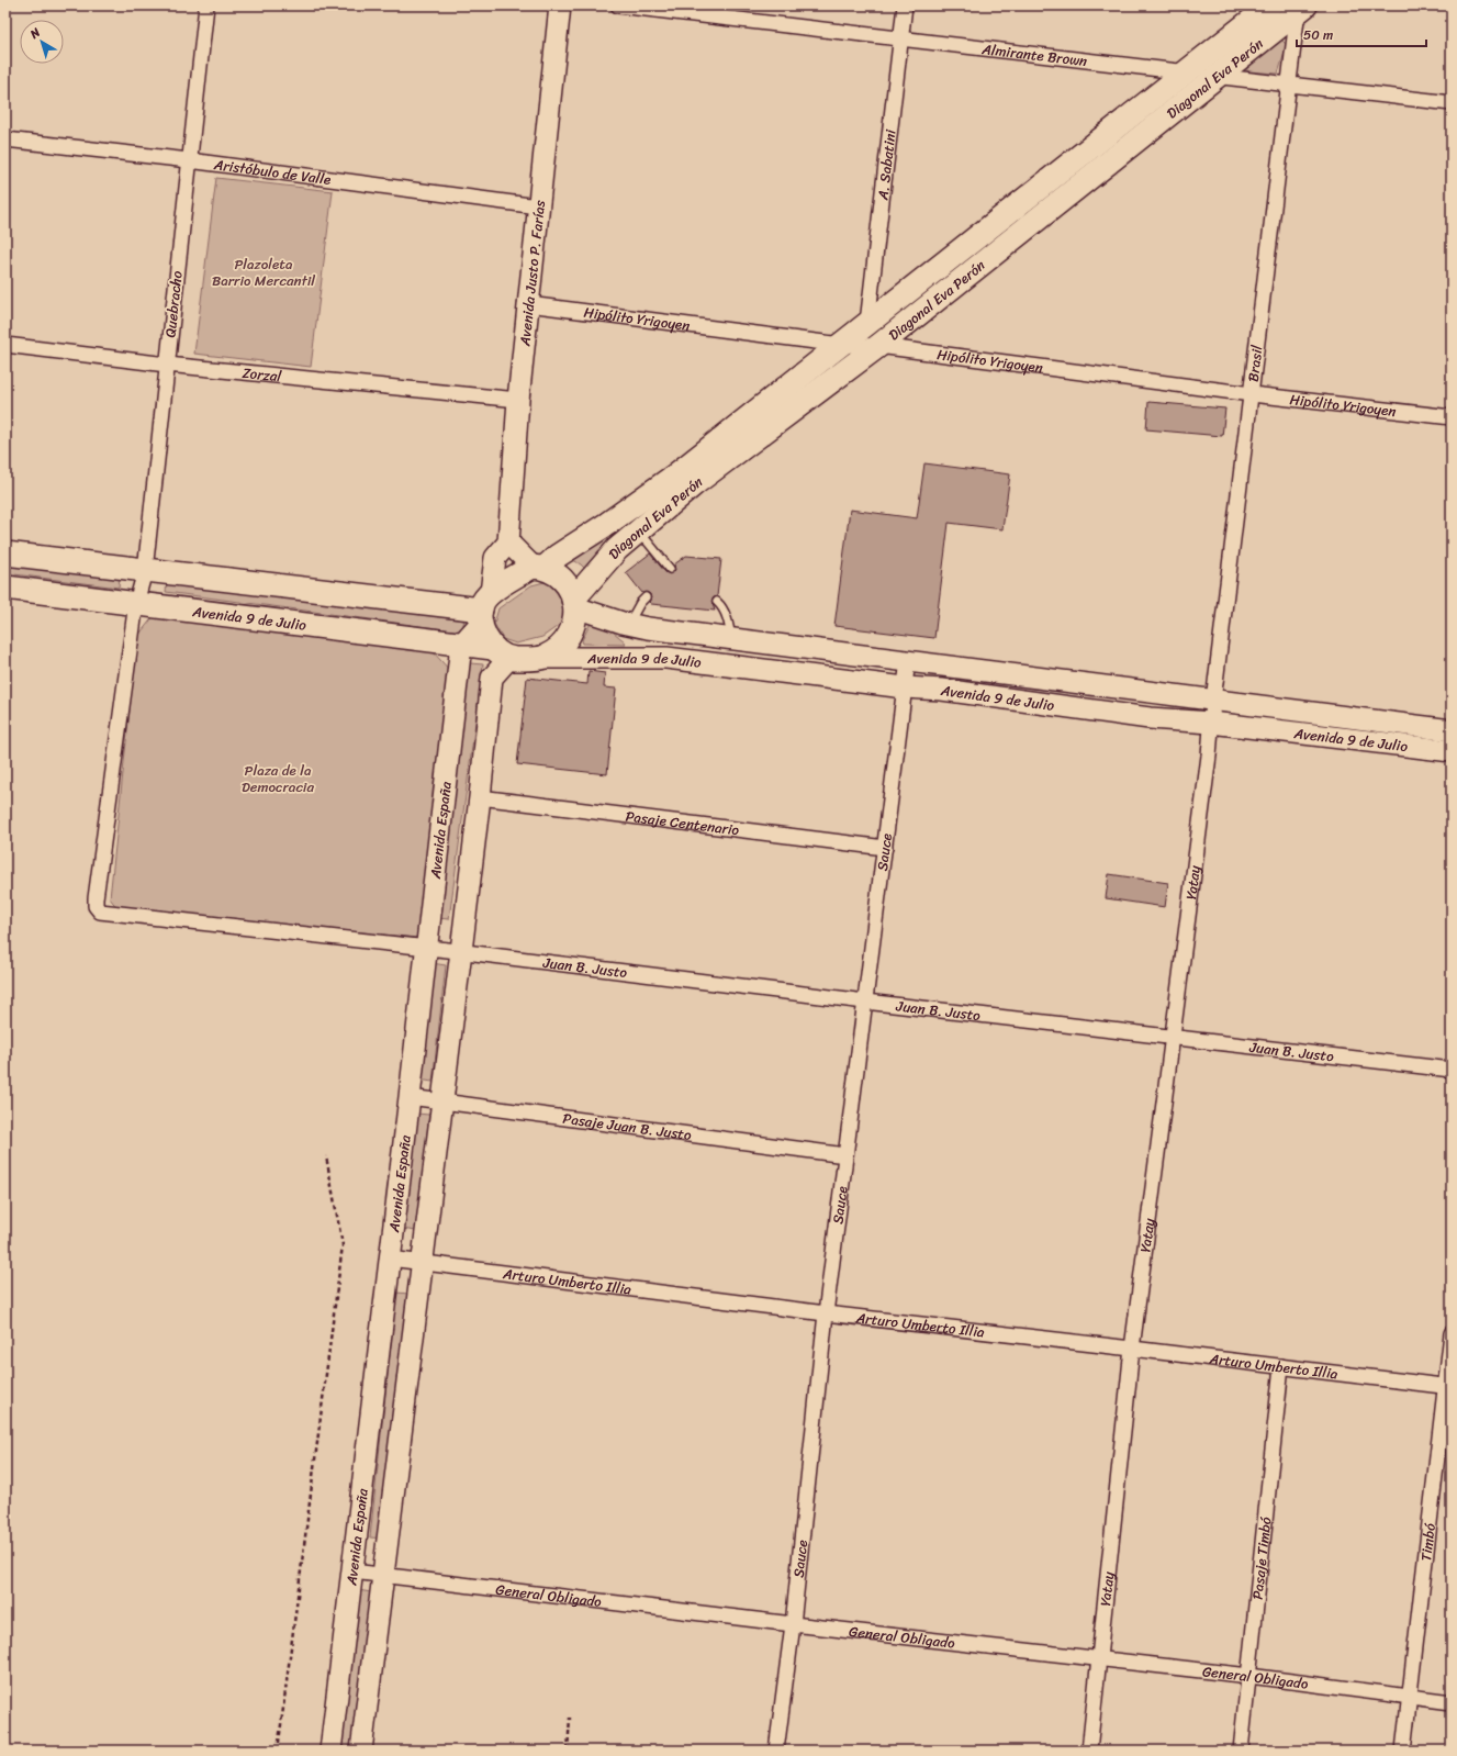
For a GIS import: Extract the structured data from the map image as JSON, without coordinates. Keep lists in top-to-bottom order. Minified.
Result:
{"streets":{"main road":["Diagonal Eva Perón","Avenida Justo P. Farías","Avenida 9 de Julio","Avenida España"],"street":["Almirante Brown","A. Sabatini","Aristóbulo de Valle","Quebracho","Hipólito Yrigoyen","Brasil","Zorzal","Pasaje Centenario","Sauce","Yatay","Juan B. Justo","Pasaje Juan B. Justo","Arturo Umberto Illia","Timbó","Pasaje Timbó","General Obligado"]},"crossings":[["Almirante Brown","Diagonal Eva Perón"],["Almirante Brown","A. Sabatini"],["Almirante Brown","Brasil"],["Diagonal Eva Perón","A. Sabatini"],["Diagonal Eva Perón","Hipólito Yrigoyen"],["Diagonal Eva Perón","Brasil"],["Diagonal Eva Perón","Avenida 9 de Julio"],["Aristóbulo de Valle","Avenida Justo P. Farías"],["Aristóbulo de Valle","Quebracho"],["Avenida Justo P. Farías","Hipólito Yrigoyen"],["Avenida Justo P. Farías","Zorzal"],["Quebracho","Zorzal"],["Quebracho","Avenida 9 de Julio"],["Quebracho","Avenida España"],["Quebracho","Juan B. Justo"],["Hipólito Yrigoyen","Brasil"],["Brasil","Avenida 9 de Julio"],["Brasil","Yatay"],["Avenida 9 de Julio","Avenida España"],["Avenida 9 de Julio","Sauce"],["Avenida 9 de Julio","Yatay"],["Pasaje Centenario","Sauce"],["Avenida España","Juan B. Justo"],["Avenida España","Pasaje Juan B. Justo"],["Avenida España","Arturo Umberto Illia"],["Avenida España","General Obligado"],["Sauce","Juan B. Justo"],["Sauce","Pasaje Juan B. Justo"],["Sauce","Arturo Umberto Illia"],["Sauce","General Obligado"],["Yatay","Juan B. Justo"],["Yatay","Arturo Umberto Illia"],["Yatay","General Obligado"],["Arturo Umberto Illia","Timbó"],["Arturo Umberto Illia","Pasaje Timbó"],["Timbó","General Obligado"],["Pasaje Timbó","General Obligado"]],"parks":["Plazoleta Barrio Mercantil","Plaza de la Democracia"],"scale_bar":"50 m","north":"top left"}
